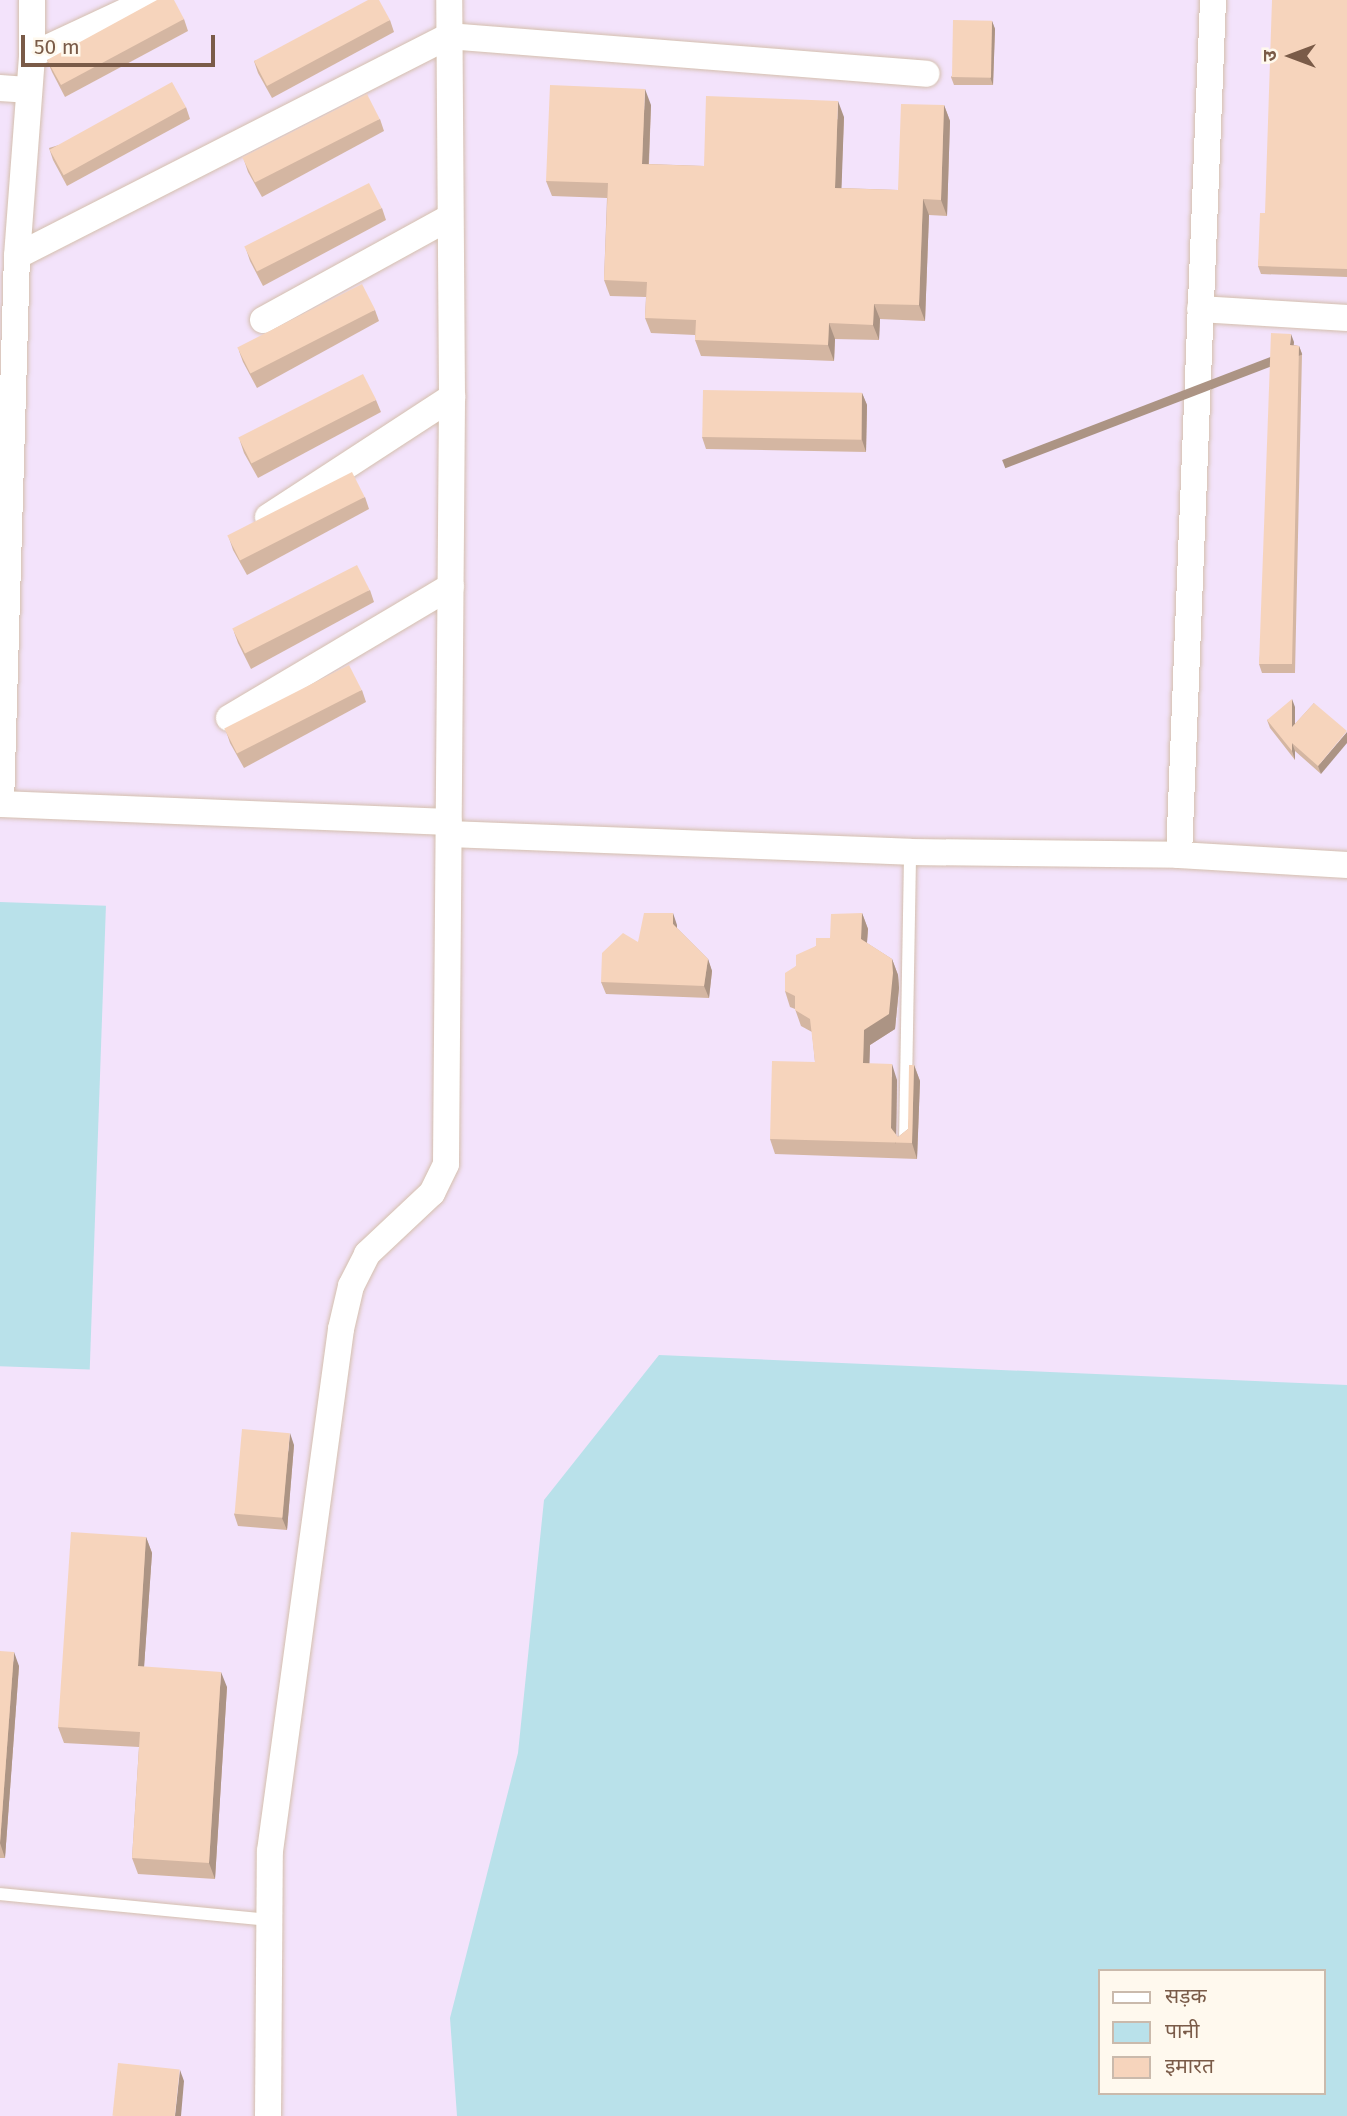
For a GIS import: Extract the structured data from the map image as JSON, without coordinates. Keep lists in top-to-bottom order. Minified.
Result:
{"legend":["सड़क","पानी","इमारत"],"scale_bar":"50 m","north":"left"}
